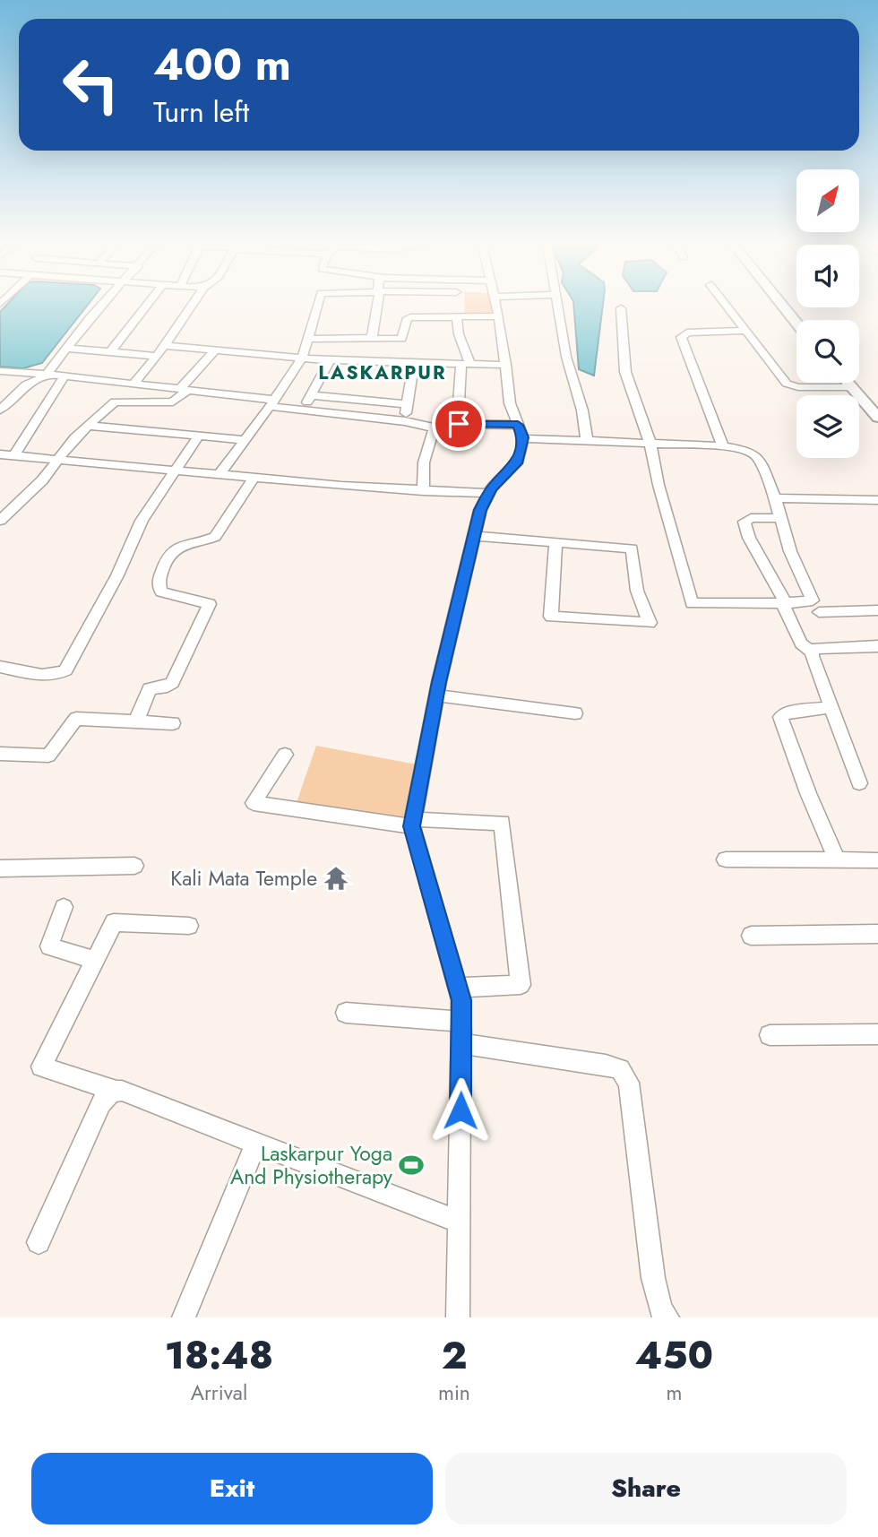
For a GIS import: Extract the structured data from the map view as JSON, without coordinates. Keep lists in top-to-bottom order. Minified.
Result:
{"districts":["LASKARPUR"],"places":{"temple":["Kali Mata Temple"],"sports":["Laskarpur Yoga And Physiotherapy"]},"north":"top right","page":{"turn":["400 m","Turn left"],"eta":["18:48","Arrival","2","min","450","m"],"buttons":["Exit","Share"]}}
